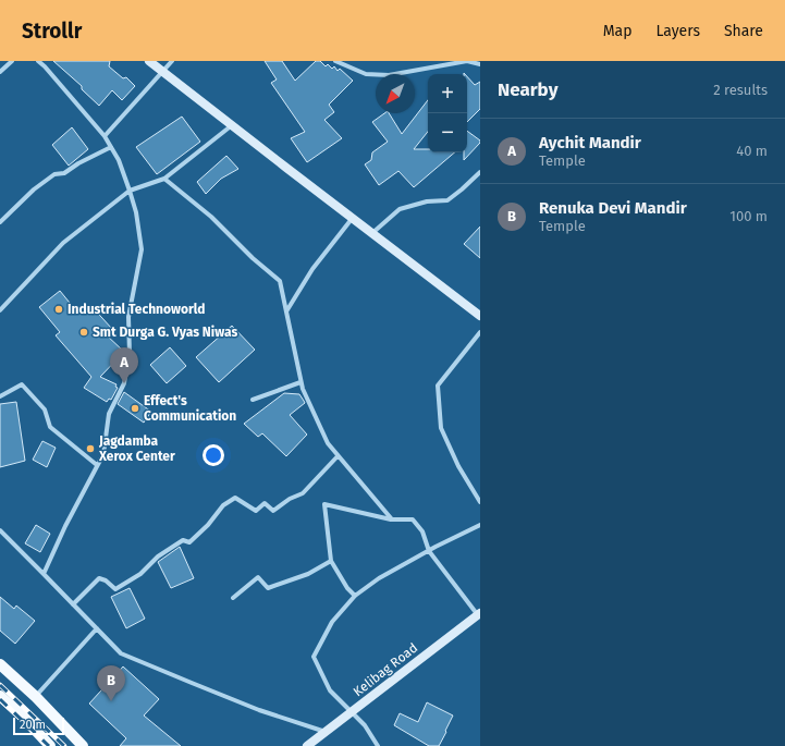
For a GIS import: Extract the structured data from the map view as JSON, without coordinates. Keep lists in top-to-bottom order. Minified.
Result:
{"streets":{"street":["Kelibag Road"]},"places":["Industrial Technoworld","Smt Durga G. Vyas Niwas","Effect's Communication","Jagdamba Xerox Center"],"scale_bar":"20 m","north":"bottom left","page":{"header":"Strollr","nav":["Map","Layers","Share"],"heading":["Nearby","2 results"],"map_buttons":["+","−"],"list":[{"mark":"A","name":"Aychit Mandir","note":"Temple","value":"40 m"},{"mark":"B","name":"Renuka Devi Mandir","note":"Temple","value":"100 m"}],"pins":["A","B"],"scale":"20 m"}}
